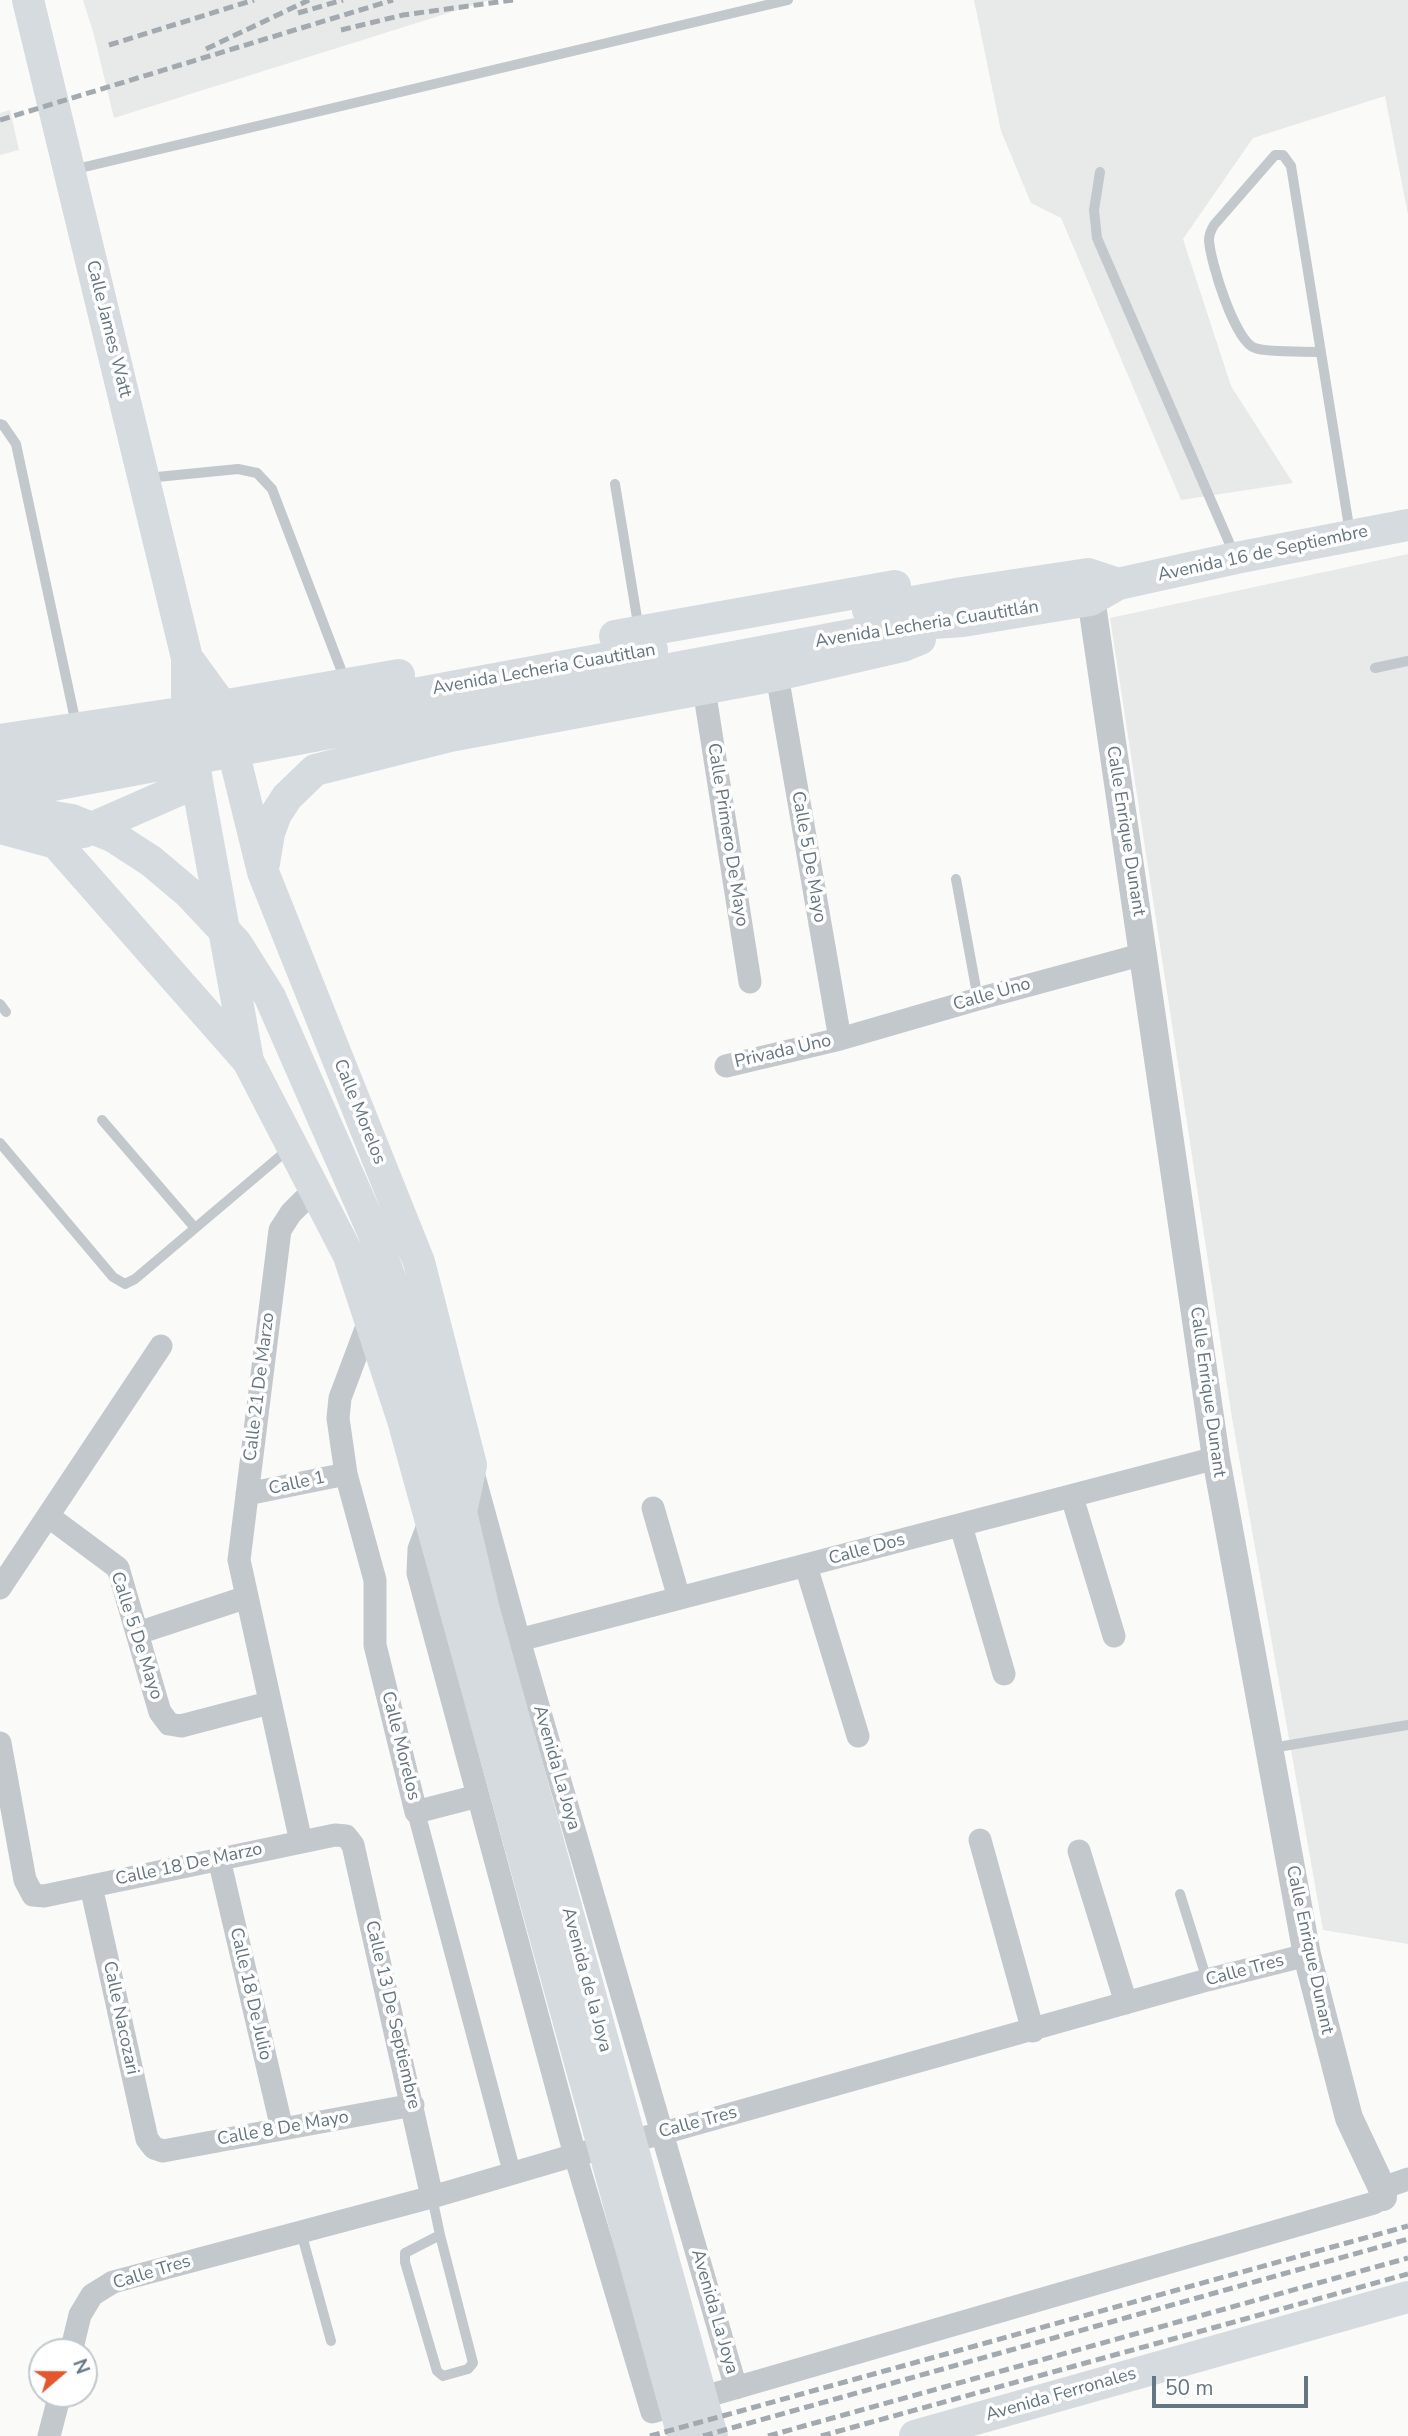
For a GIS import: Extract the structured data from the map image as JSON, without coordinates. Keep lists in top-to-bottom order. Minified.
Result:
{"streets":{"main road":["Calle James Watt","Avenida 16 de Septiembre","Avenida Lecheria Cuautitlán","Avenida Lecheria Cuautitlan","Calle Morelos","Avenida de la Joya","Avenida Ferronales"],"street":["Calle Enrique Dunant","Calle Primero De Mayo","Calle 5 De Mayo","Calle Uno","Privada Uno","Calle 21 De Marzo","Calle 1","Calle Dos","Avenida La Joya","Calle 18 De Marzo","Calle Tres","Calle 18 De Julio","Calle 13 De Septiembre","Calle Nacozari","Calle 8 De Mayo"]},"crossings":[["Calle James Watt","Calle Morelos"],["Avenida 16 de Septiembre","Avenida Lecheria Cuautitlan"],["Avenida 16 de Septiembre","Calle Enrique Dunant"],["Avenida Lecheria Cuautitlán","Avenida Lecheria Cuautitlan"],["Avenida Lecheria Cuautitlan","Calle Enrique Dunant"],["Calle Enrique Dunant","Calle Uno"],["Calle Enrique Dunant","Calle Dos"],["Calle Enrique Dunant","Calle Tres"],["Calle 5 De Mayo","Calle Uno"],["Calle 5 De Mayo","Privada Uno"],["Calle 5 De Mayo","Calle 21 De Marzo"],["Calle Uno","Privada Uno"],["Calle Morelos","Calle 1"],["Calle Morelos","Avenida La Joya"],["Calle Morelos","Calle Tres"],["Calle Morelos","Avenida de la Joya"],["Calle 21 De Marzo","Calle 1"],["Calle 21 De Marzo","Calle 18 De Marzo"],["Calle Dos","Avenida La Joya"],["Avenida La Joya","Calle Tres"],["Avenida La Joya","Avenida de la Joya"],["Calle 18 De Marzo","Calle 18 De Julio"],["Calle 18 De Marzo","Calle 13 De Septiembre"],["Calle 18 De Marzo","Calle Nacozari"],["Calle Tres","Calle 13 De Septiembre"],["Calle 18 De Julio","Calle 8 De Mayo"],["Calle 13 De Septiembre","Calle 8 De Mayo"],["Calle Nacozari","Calle 8 De Mayo"]],"scale_bar":"50 m","north":"right"}
